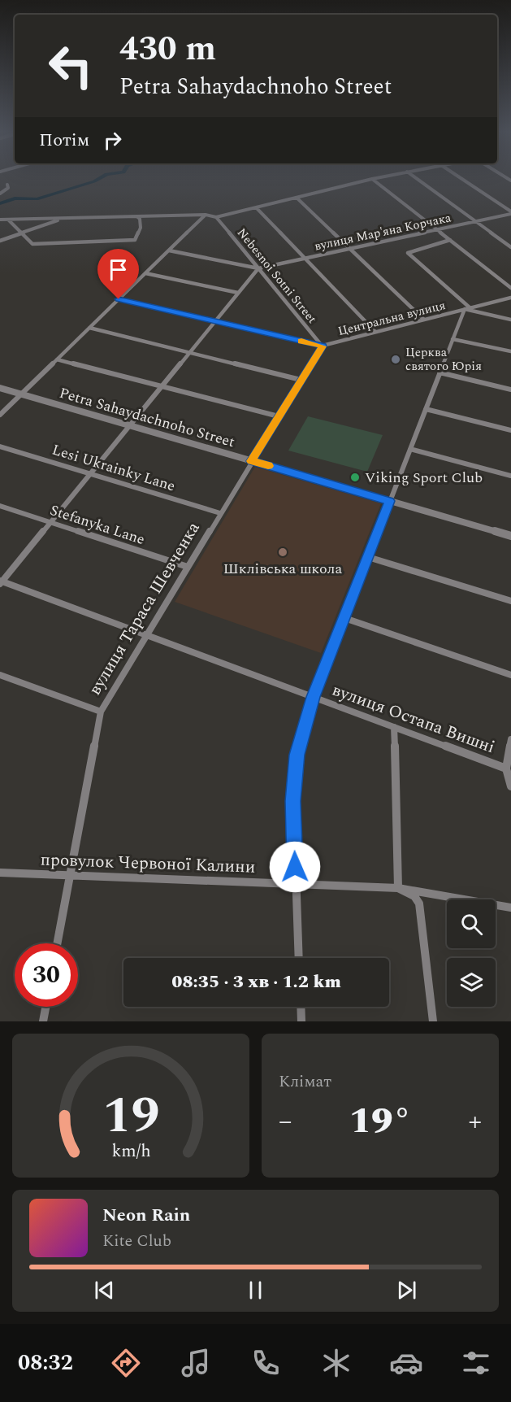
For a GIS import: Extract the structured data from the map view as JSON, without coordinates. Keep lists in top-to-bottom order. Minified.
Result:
{"streets":{"street":["вулиця Мар'яна Корчака","Nebesnoi Sotni Street","Центральна вулиця","Petra Sahaydachnoho Street","Lesi Ukrainky Lane","Stefanyka Lane","вулиця Тараса Шевченка","вулиця Остапа Вишні","провулок Червоної Калини"]},"crossings":[["вулиця Мар'яна Корчака","Nebesnoi Sotni Street"],["Nebesnoi Sotni Street","Центральна вулиця"],["Центральна вулиця","Petra Sahaydachnoho Street"],["Центральна вулиця","вулиця Тараса Шевченка"],["Petra Sahaydachnoho Street","вулиця Тараса Шевченка"],["Lesi Ukrainky Lane","вулиця Тараса Шевченка"],["Stefanyka Lane","вулиця Тараса Шевченка"],["вулиця Тараса Шевченка","вулиця Остапа Вишні"],["вулиця Тараса Шевченка","провулок Червоної Калини"]],"places":["Церква святого Юрія","Viking Sport Club","Шклівська школа"],"page":{"turn":["430 m","Petra Sahaydachnoho Street"],"then":"Потім","limit":"30","trip":"08:35 · 3 хв · 1.2 km","tile":"Клімат","heat":["−","19°","+"],"song":["Neon Rain","Kite Club"],"tabs":"08:32","gauge":["19","km/h"]}}
